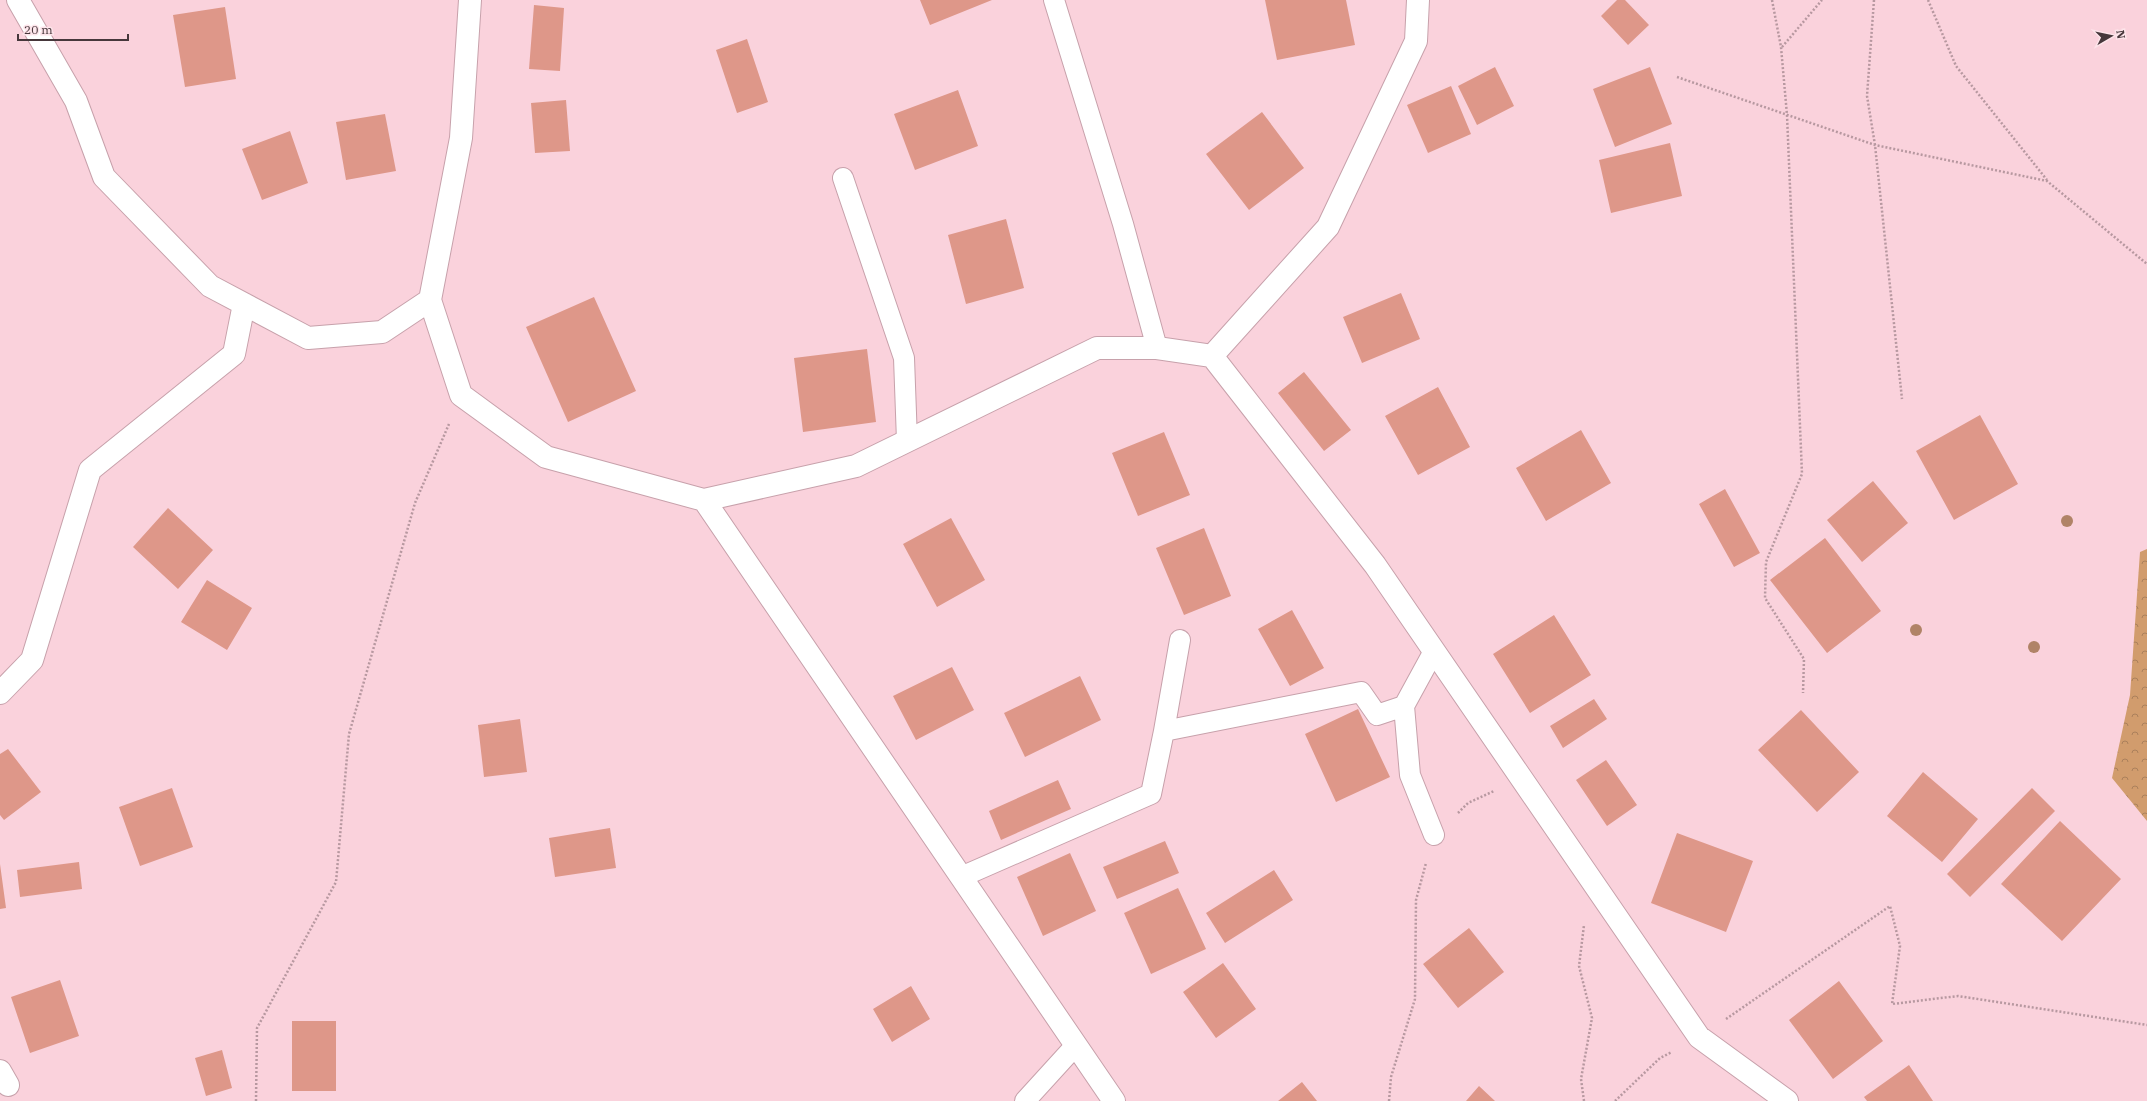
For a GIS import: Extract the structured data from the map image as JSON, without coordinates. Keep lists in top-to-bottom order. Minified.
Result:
{"scale_bar":"20 m","north":"right"}
